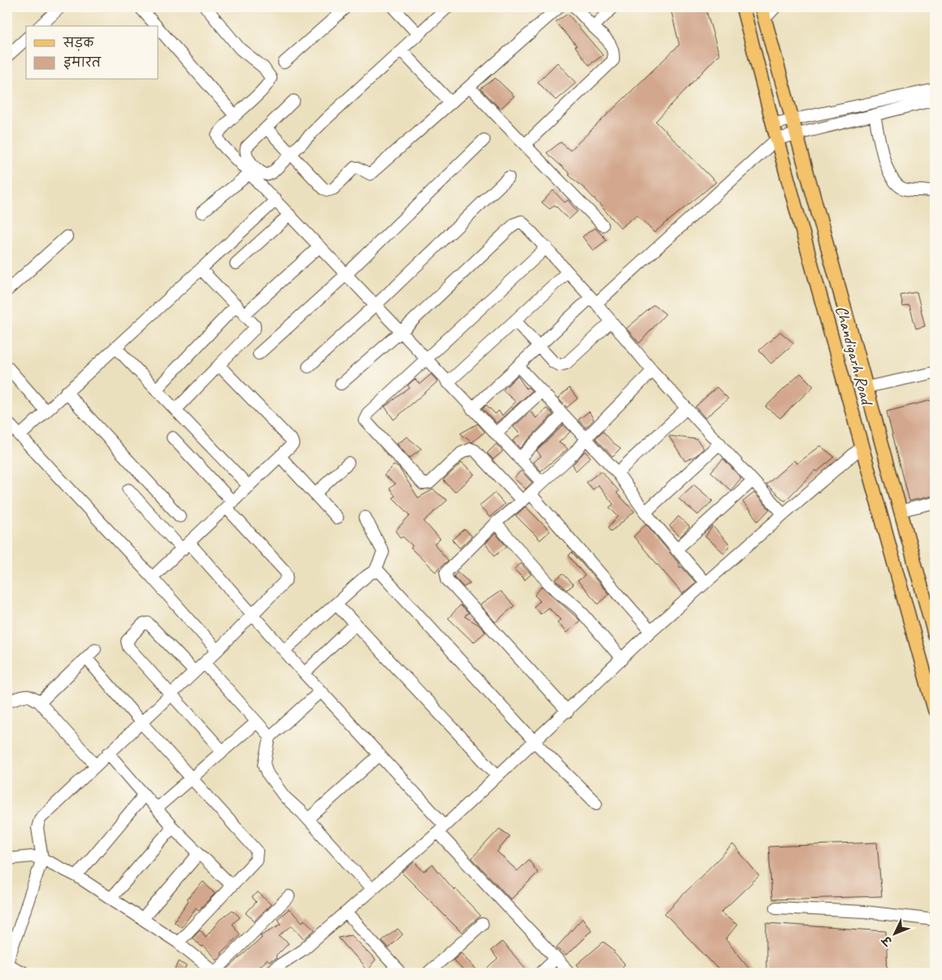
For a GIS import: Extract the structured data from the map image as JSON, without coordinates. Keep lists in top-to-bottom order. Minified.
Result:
{"streets":{"main road":["Chandigarh Road"]},"legend":["सड़क","इमारत"],"north":"bottom left"}
